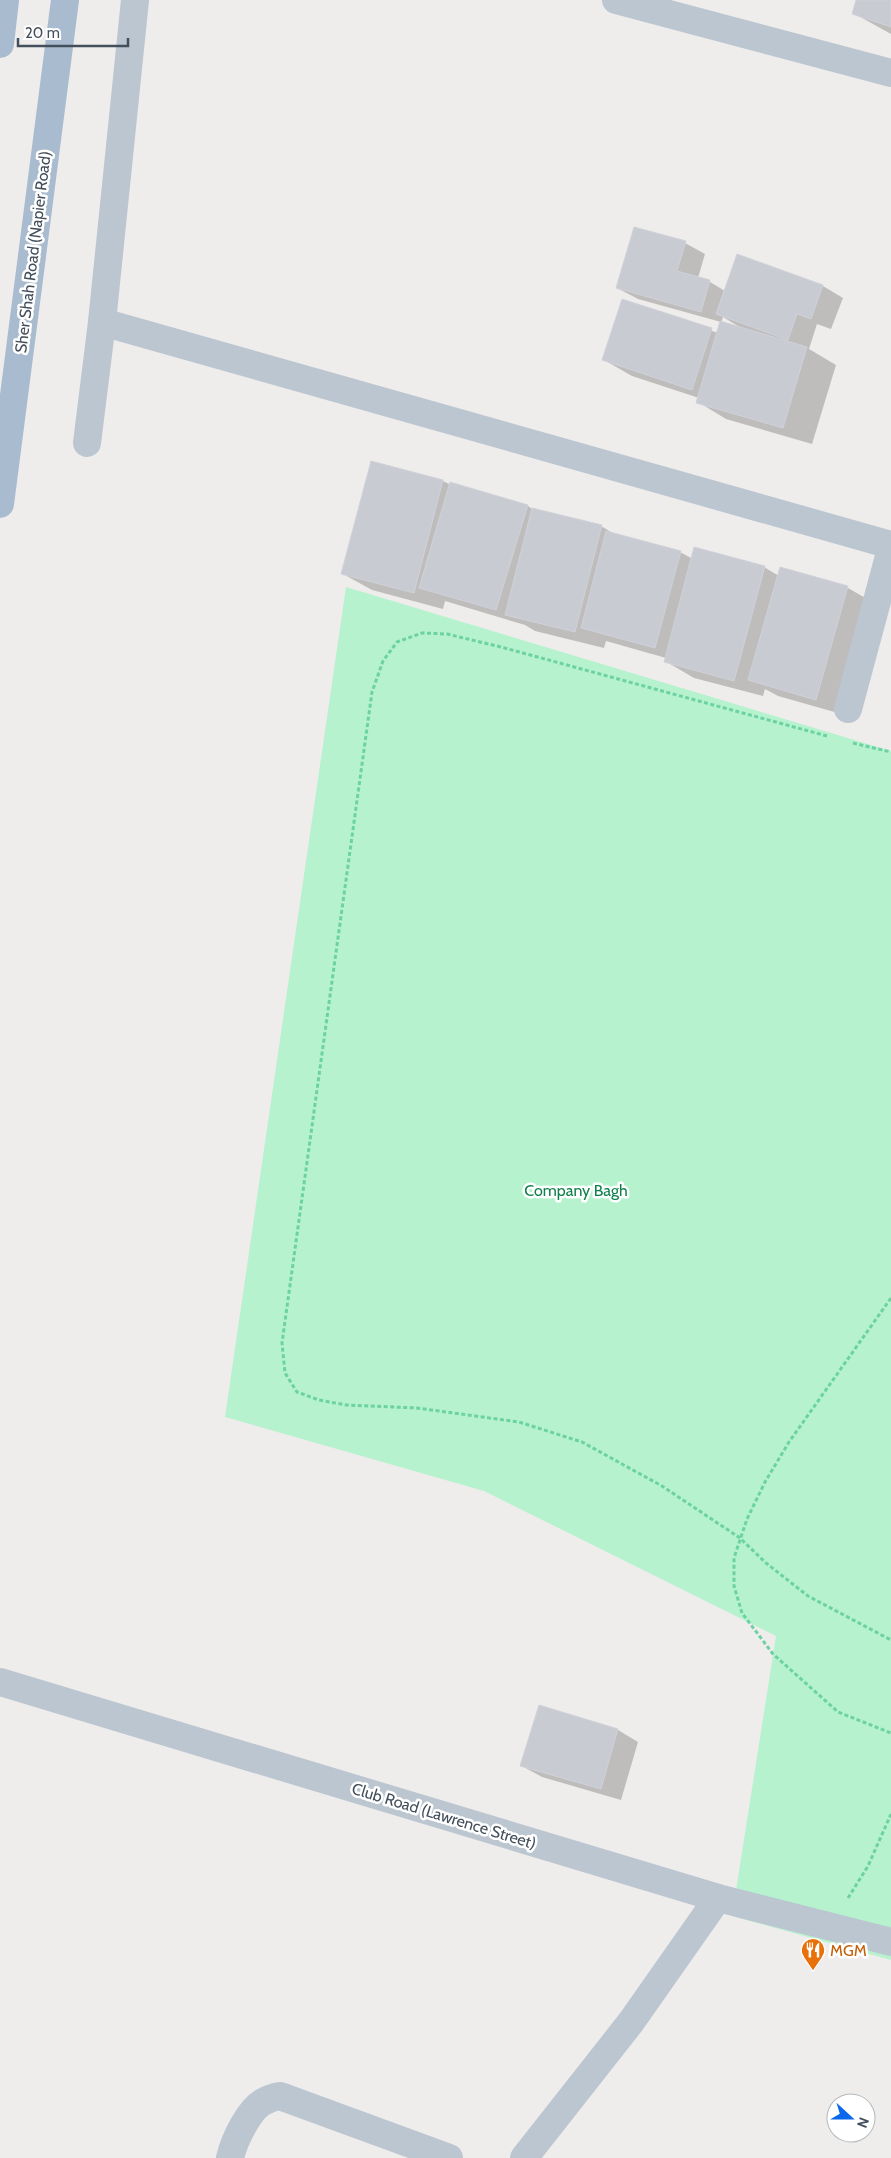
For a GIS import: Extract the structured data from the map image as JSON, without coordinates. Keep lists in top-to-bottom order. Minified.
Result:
{"streets":{"main road":["Sher Shah Road (Napier Road)"],"street":["Club Road (Lawrence Street)"]},"parks":["Company Bagh"],"places":{"restaurant":["MGM"]},"scale_bar":"20 m","north":"right"}
